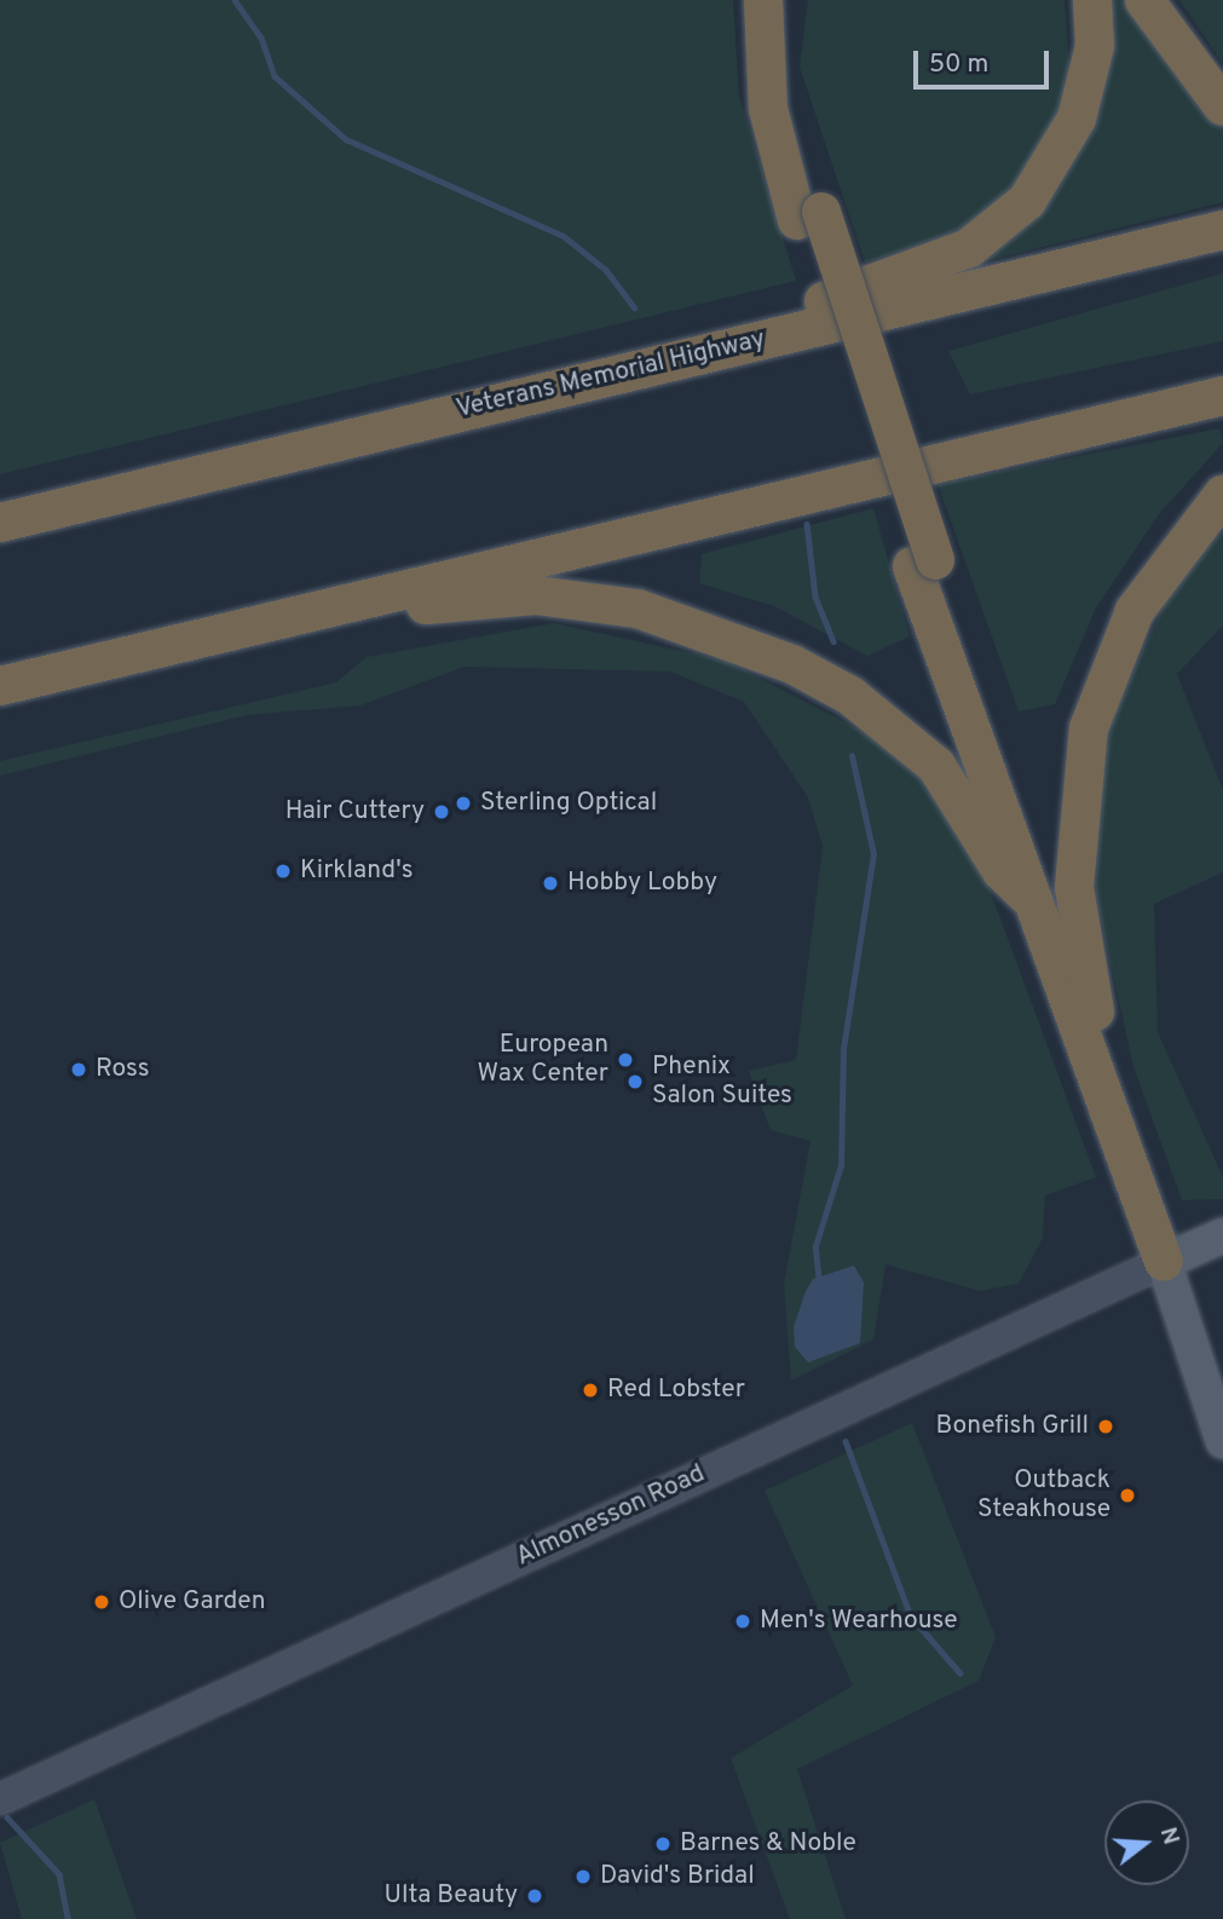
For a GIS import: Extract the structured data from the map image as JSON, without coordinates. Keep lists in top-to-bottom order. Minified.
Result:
{"streets":{"highway":["Veterans Memorial Highway"],"main road":["Almonesson Road"]},"places":["Sterling Optical","Hair Cuttery","Kirkland's","Hobby Lobby","European Wax Center","Ross","Phenix Salon Suites","Red Lobster","Bonefish Grill","Outback Steakhouse","Olive Garden","Men's Wearhouse","Barnes & Noble","David's Bridal","Ulta Beauty"],"scale_bar":"50 m","north":"right"}
